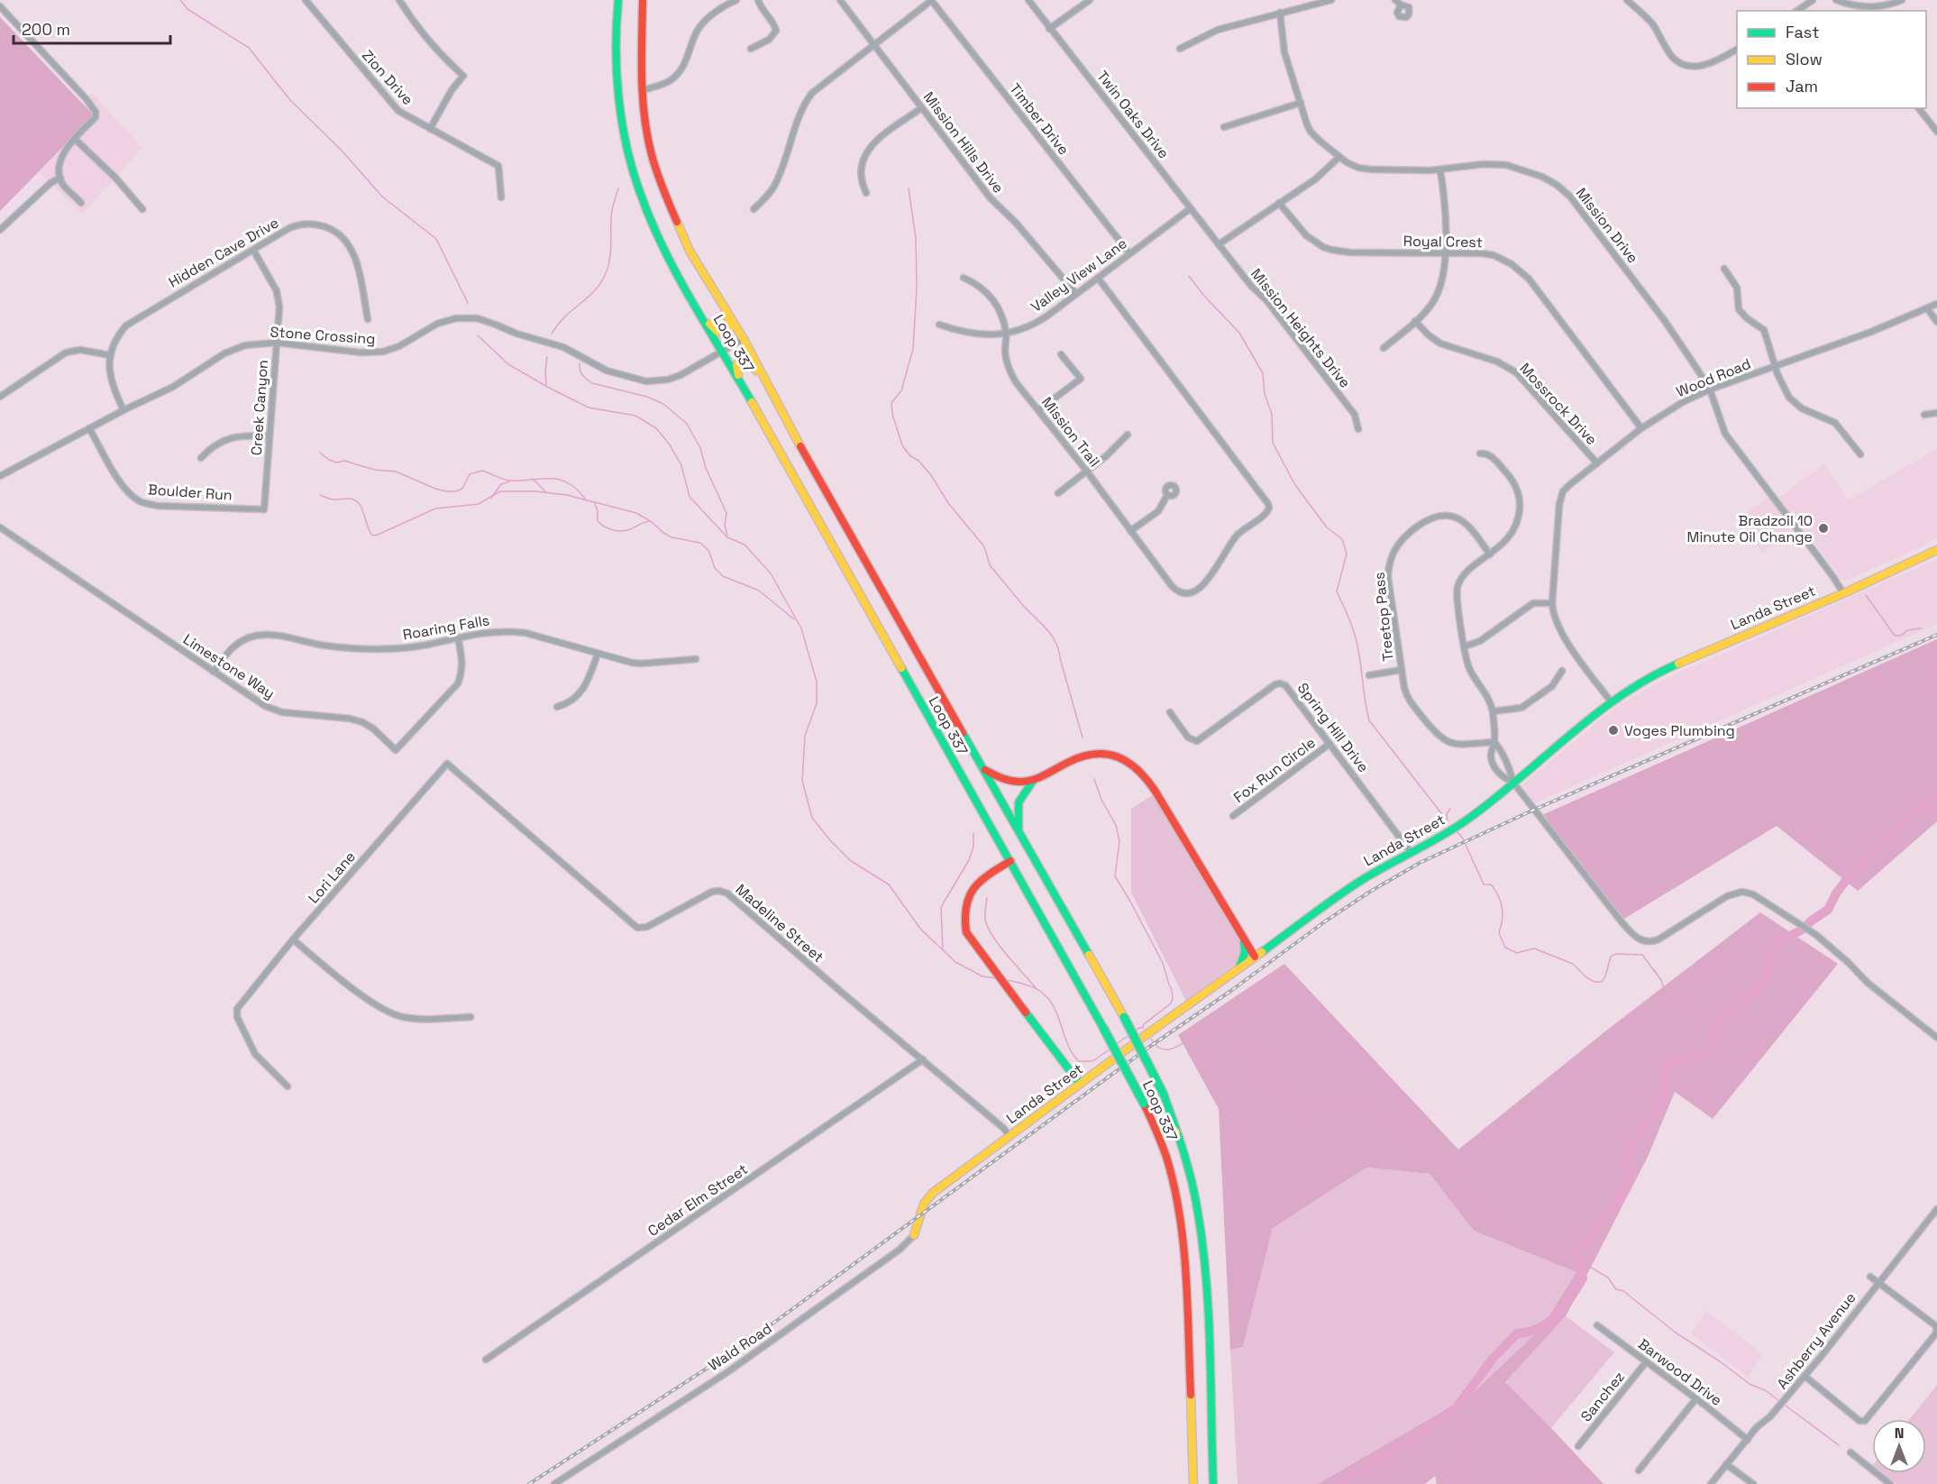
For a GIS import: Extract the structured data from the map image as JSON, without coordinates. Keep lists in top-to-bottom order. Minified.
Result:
{"streets":{"main road":["Loop 337","Landa Street","Wald Road"],"street":["Zion Drive","Twin Oaks Drive","Timber Drive","Mission Hills Drive","Mission Drive","Royal Crest","Hidden Cave Drive","Valley View Lane","Mission Heights Drive","Stone Crossing","Wood Road","Mossrock Drive","Creek Canyon","Mission Trail","Boulder Run","Treetop Pass","Roaring Falls","Limestone Way","Spring Hill Drive","Fox Run Circle","Lori Lane","Madeline Street","Cedar Elm Street","Ashberry Avenue","Barwood Drive","Sanchez"]},"crossings":[["Twin Oaks Drive","Valley View Lane"],["Twin Oaks Drive","Mission Heights Drive"],["Timber Drive","Valley View Lane"],["Mission Hills Drive","Valley View Lane"],["Mission Drive","Wood Road"],["Mission Drive","Landa Street"],["Royal Crest","Wood Road"],["Hidden Cave Drive","Stone Crossing"],["Hidden Cave Drive","Creek Canyon"],["Valley View Lane","Mission Trail"],["Stone Crossing","Loop 337"],["Stone Crossing","Creek Canyon"],["Stone Crossing","Boulder Run"],["Wood Road","Mossrock Drive"],["Creek Canyon","Boulder Run"],["Landa Street","Spring Hill Drive"],["Landa Street","Madeline Street"],["Landa Street","Wald Road"],["Roaring Falls","Limestone Way"],["Spring Hill Drive","Fox Run Circle"],["Lori Lane","Madeline Street"],["Madeline Street","Cedar Elm Street"],["Ashberry Avenue","Barwood Drive"],["Barwood Drive","Sanchez"]],"places":["Bradzoil 10 Minute Oil Change","Voges Plumbing"],"legend":["Fast","Slow","Jam"],"scale_bar":"200 m","north":"top"}
